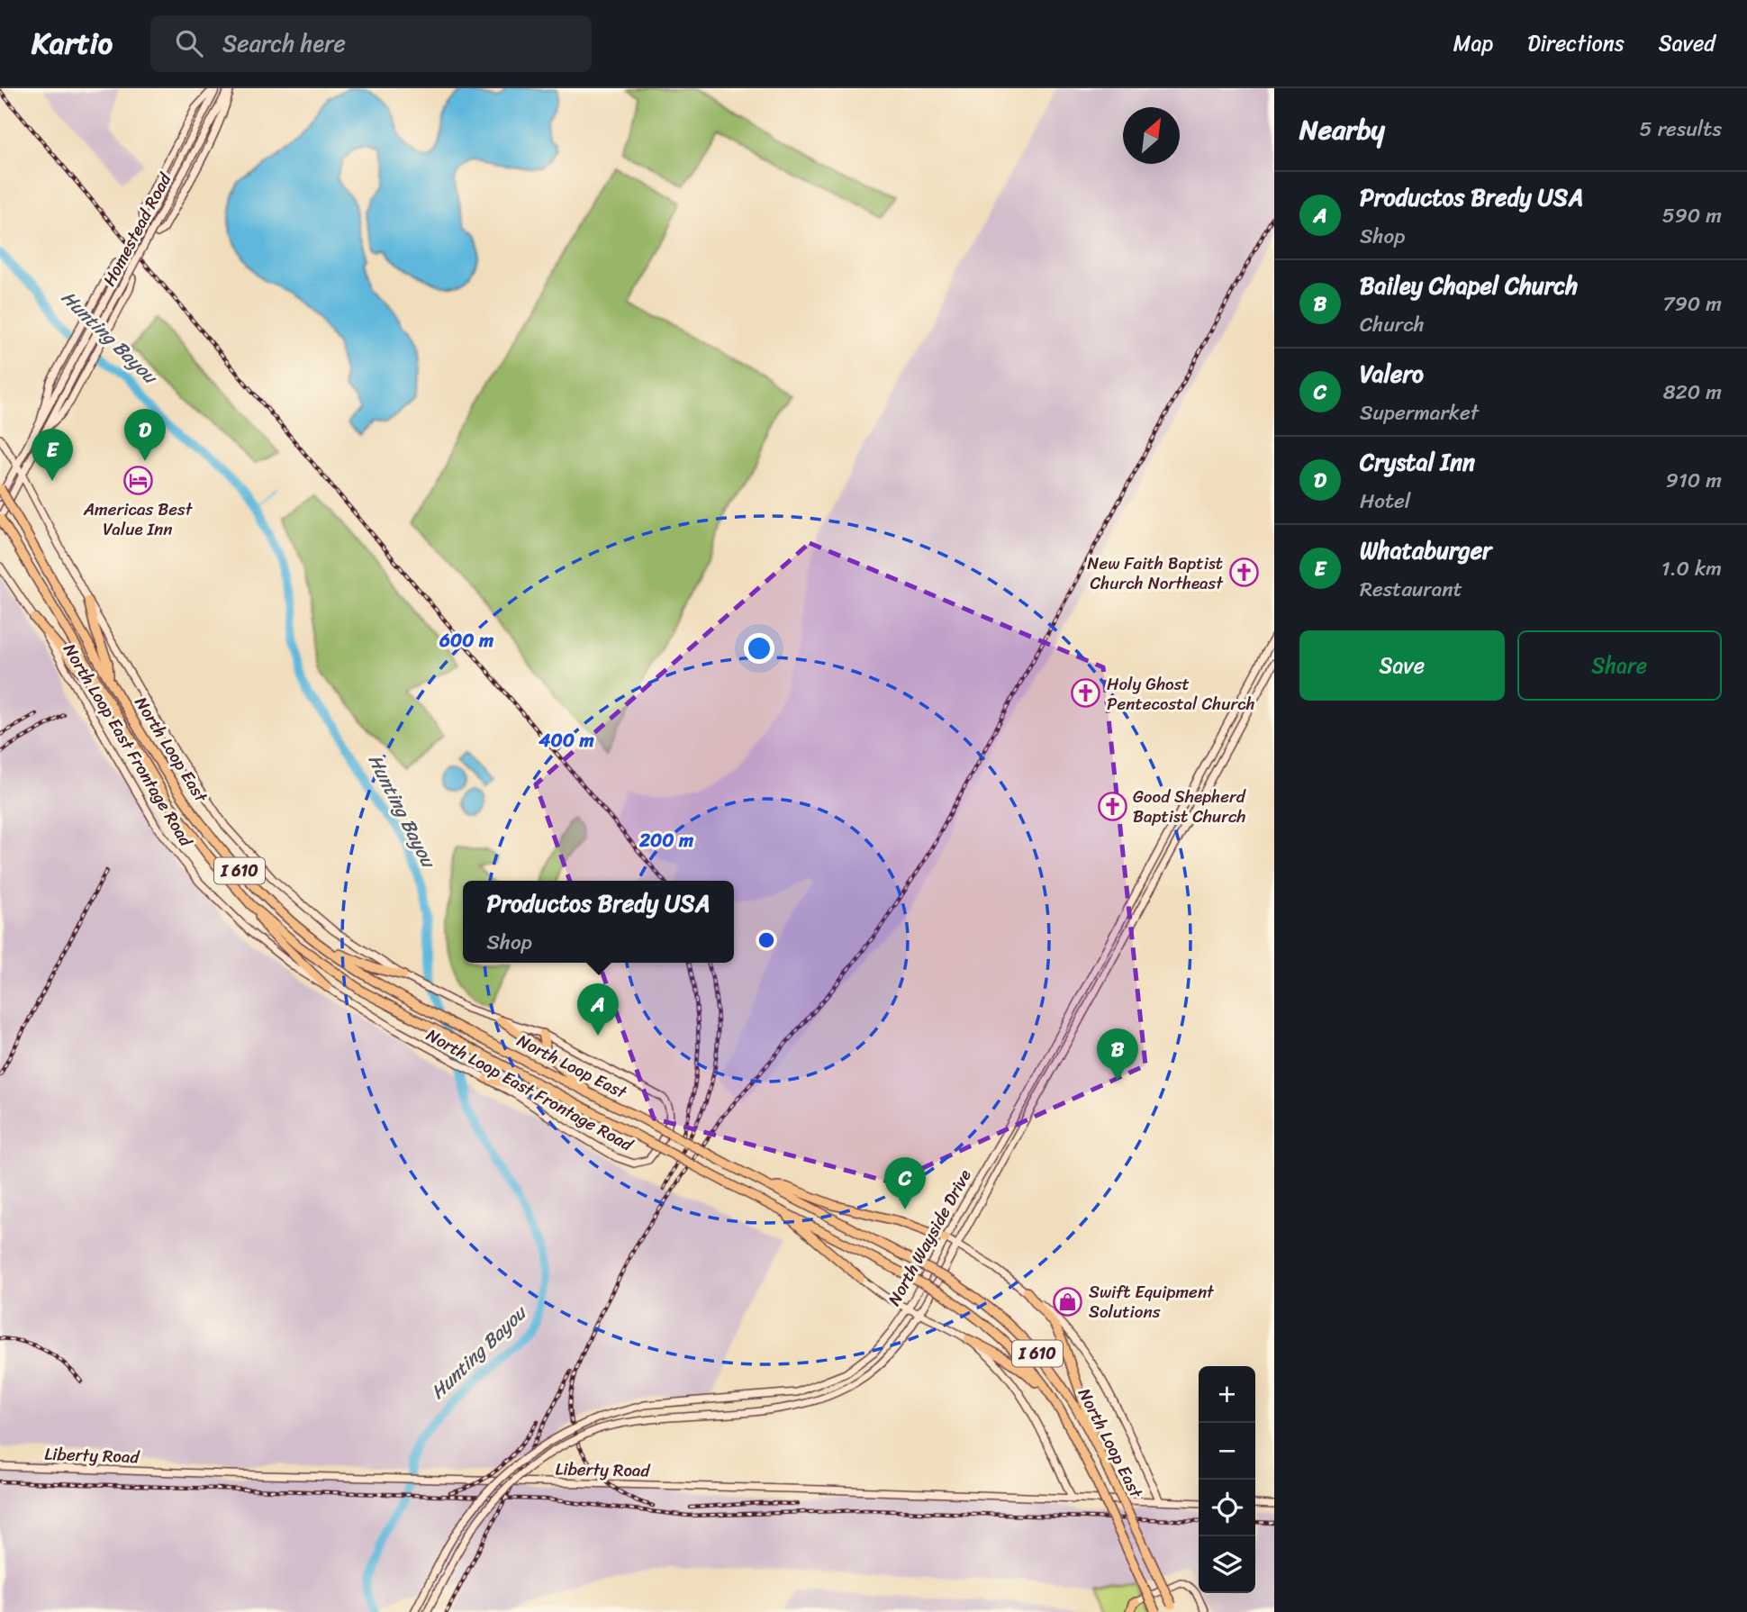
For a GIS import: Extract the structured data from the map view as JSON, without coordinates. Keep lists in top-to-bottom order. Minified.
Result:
{"streets":{"highway":["North Loop East","I 610"],"main road":["Homestead Road","North Loop East Frontage Road","North Wayside Drive","Liberty Road"]},"crossings":[["Homestead Road","North Loop East Frontage Road"],["Homestead Road","North Loop East"]],"water":["Hunting Bayou"],"places":{"hotel":["Americas Best Value Inn"],"church":["New Faith Baptist Church Northeast","Holy Ghost Pentecostal Church","Good Shepherd Baptist Church"],"shop":["Swift Equipment Solutions"]},"north":"top right","page":{"header":"Kartio","search":"Search here","nav":["Map","Directions","Saved"],"heading":["Nearby","5 results"],"list":[{"mark":"A","name":"Productos Bredy USA","note":"Shop","value":"590 m"},{"mark":"B","name":"Bailey Chapel Church","note":"Church","value":"790 m"},{"mark":"C","name":"Valero","note":"Supermarket","value":"820 m"},{"mark":"D","name":"Crystal Inn","note":"Hotel","value":"910 m"},{"mark":"E","name":"Whataburger","note":"Restaurant","value":"1.0 km"}],"pins":["D","E","A","B","C"],"buttons":["Save","Share"],"popup":["Productos Bredy USA","Shop"],"map_buttons":["+","−"]},"rings":["600 m","400 m","200 m"]}
